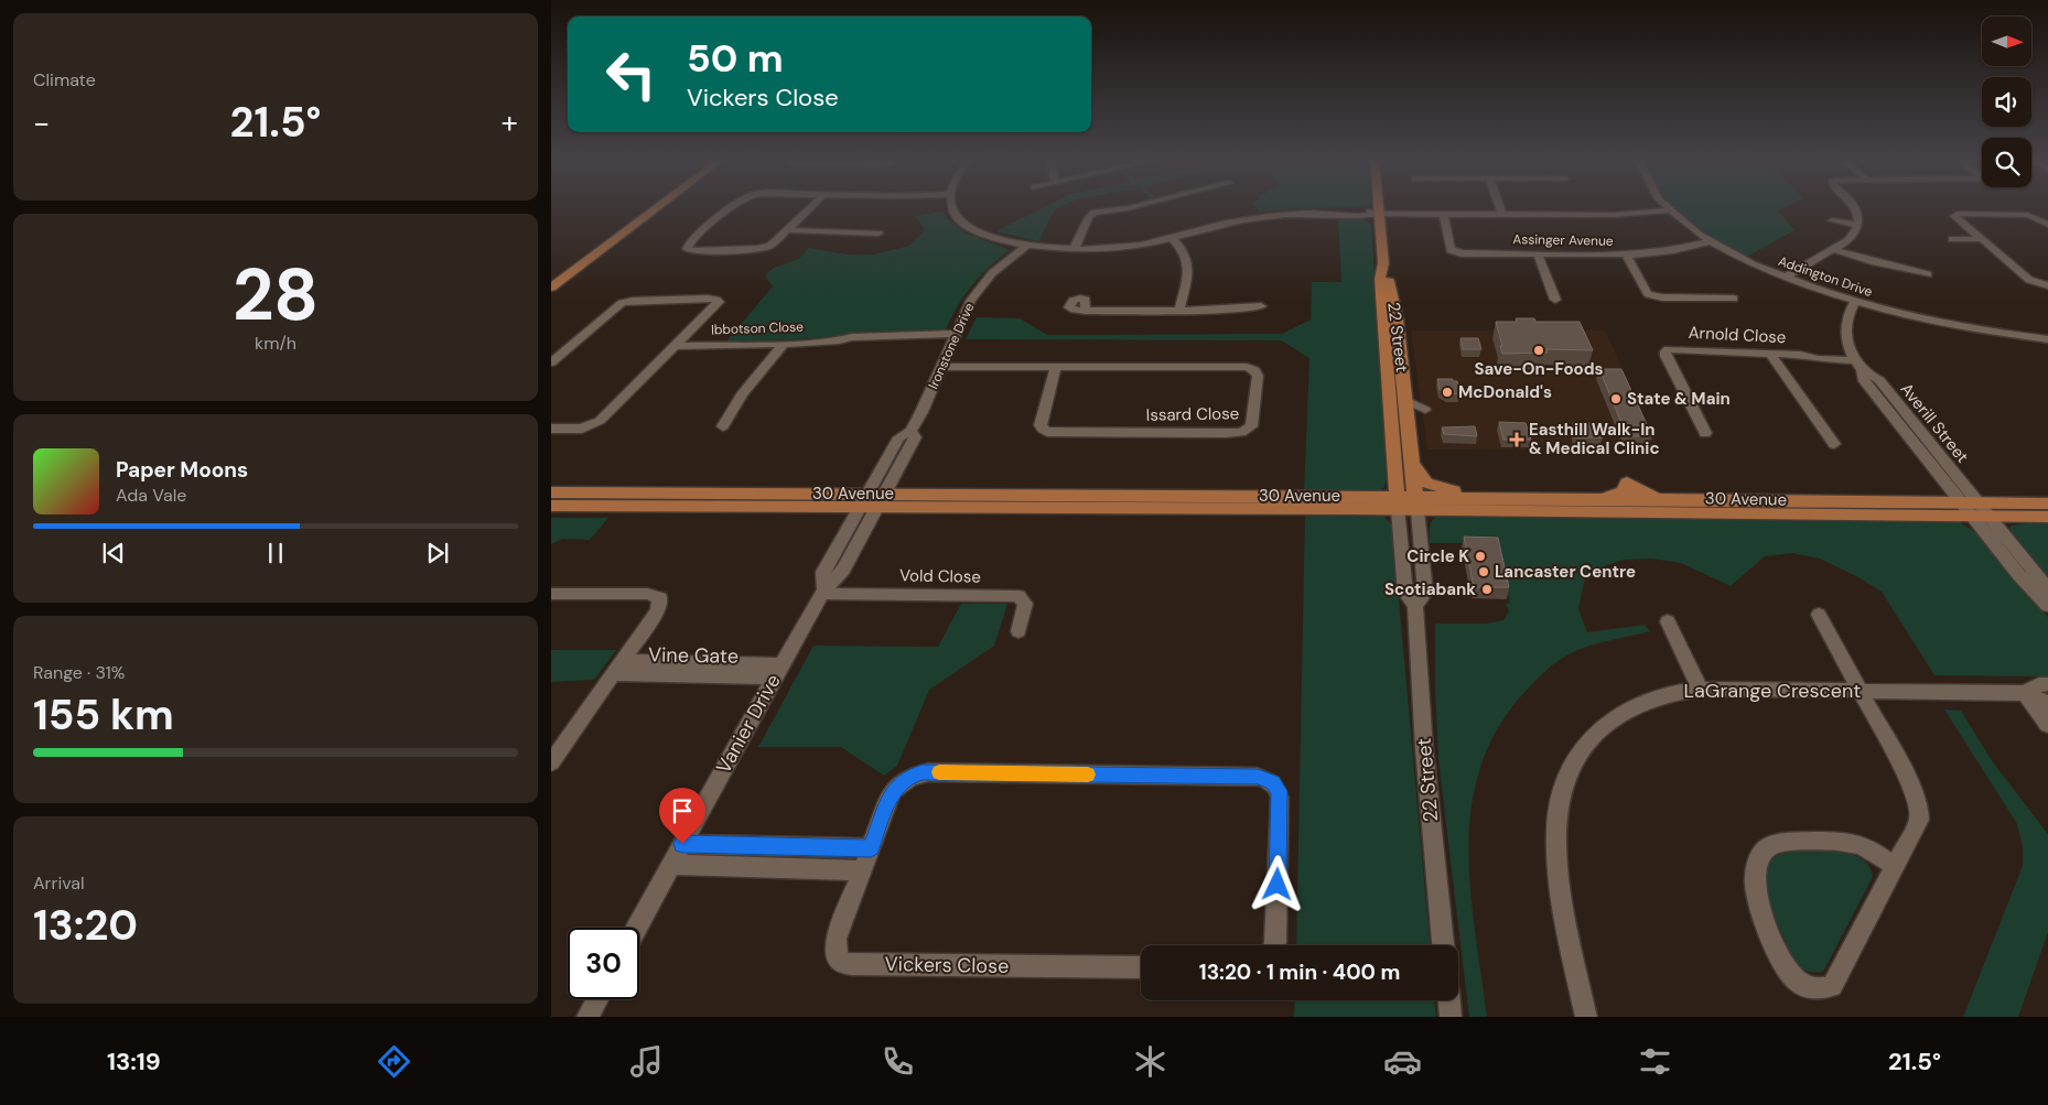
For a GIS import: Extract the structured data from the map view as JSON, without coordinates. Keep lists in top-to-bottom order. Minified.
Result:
{"streets":{"main road":["22 Street","30 Avenue"],"street":["Assinger Avenue","Addington Drive","Ibbotson Close","Arnold Close","Ironstone Drive","Issard Close","Averill Street","Vold Close","Vine Gate","LaGrange Crescent","Vanier Drive","Vickers Close"]},"crossings":[["Assinger Avenue","Addington Drive"],["Addington Drive","Averill Street"],["Ibbotson Close","Ironstone Drive"],["Arnold Close","Averill Street"],["22 Street","30 Avenue"],["Ironstone Drive","Issard Close"],["Ironstone Drive","30 Avenue"],["Ironstone Drive","Vanier Drive"],["Averill Street","30 Avenue"],["30 Avenue","Vanier Drive"],["Vold Close","Vanier Drive"],["Vine Gate","Vanier Drive"]],"places":{"other":["Save-On-Foods","McDonald's","State & Main","Circle K","Lancaster Centre","Scotiabank"],"health":["Easthill Walk-In & Medical Clinic"]},"north":"right","page":{"tile":["Climate",["28","km/h"],["Range · 31%","155 km"],["Arrival","13:20"]],"turn":["50 m","Vickers Close"],"heat":["−","21.5°","+"],"song":["Paper Moons","Ada Vale"],"limit":"30","trip":"13:20 · 1 min · 400 m","tabs":["13:19","21.5°"]}}
